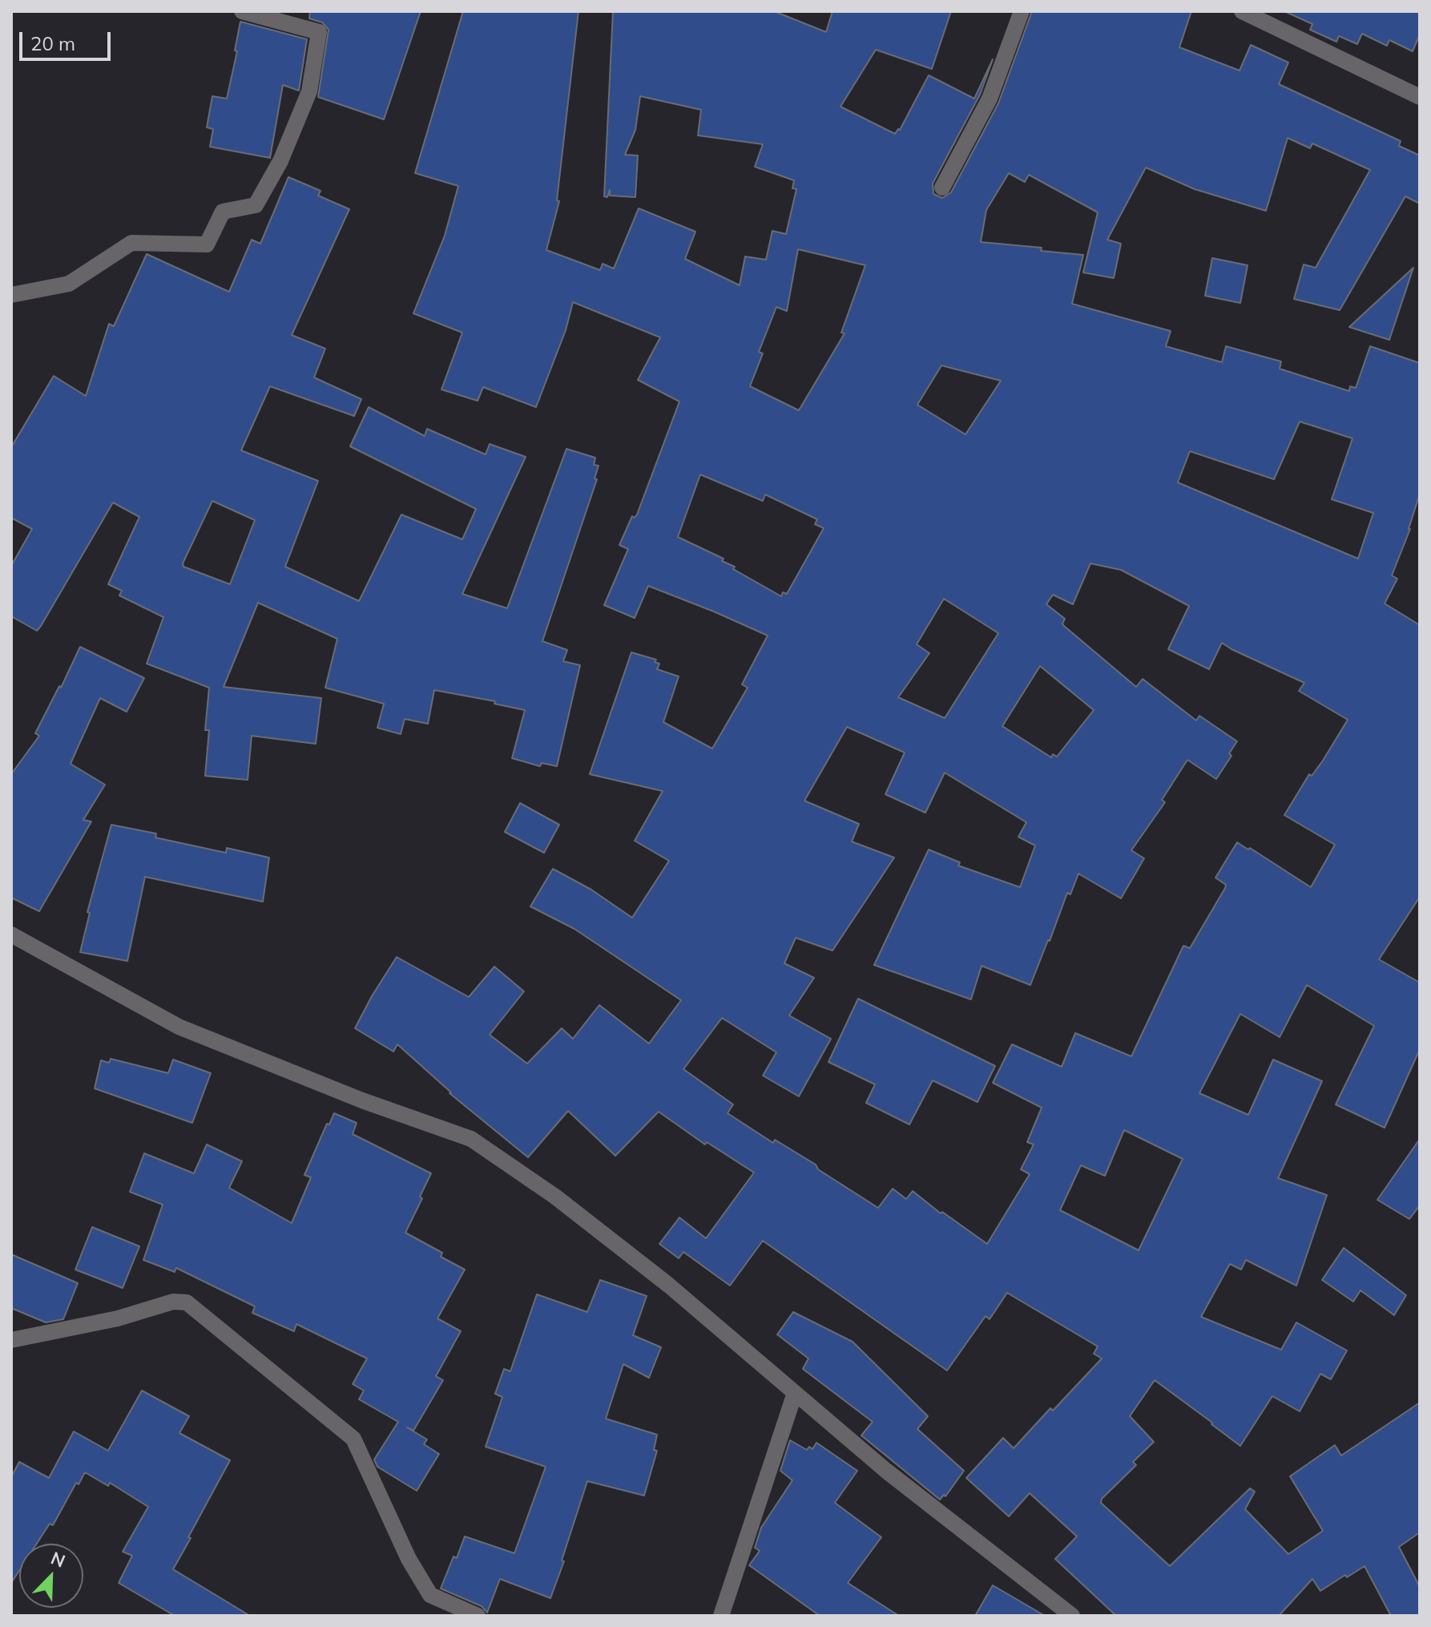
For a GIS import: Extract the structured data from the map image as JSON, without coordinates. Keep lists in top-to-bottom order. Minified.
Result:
{"scale_bar":"20 m","north":"top right"}
